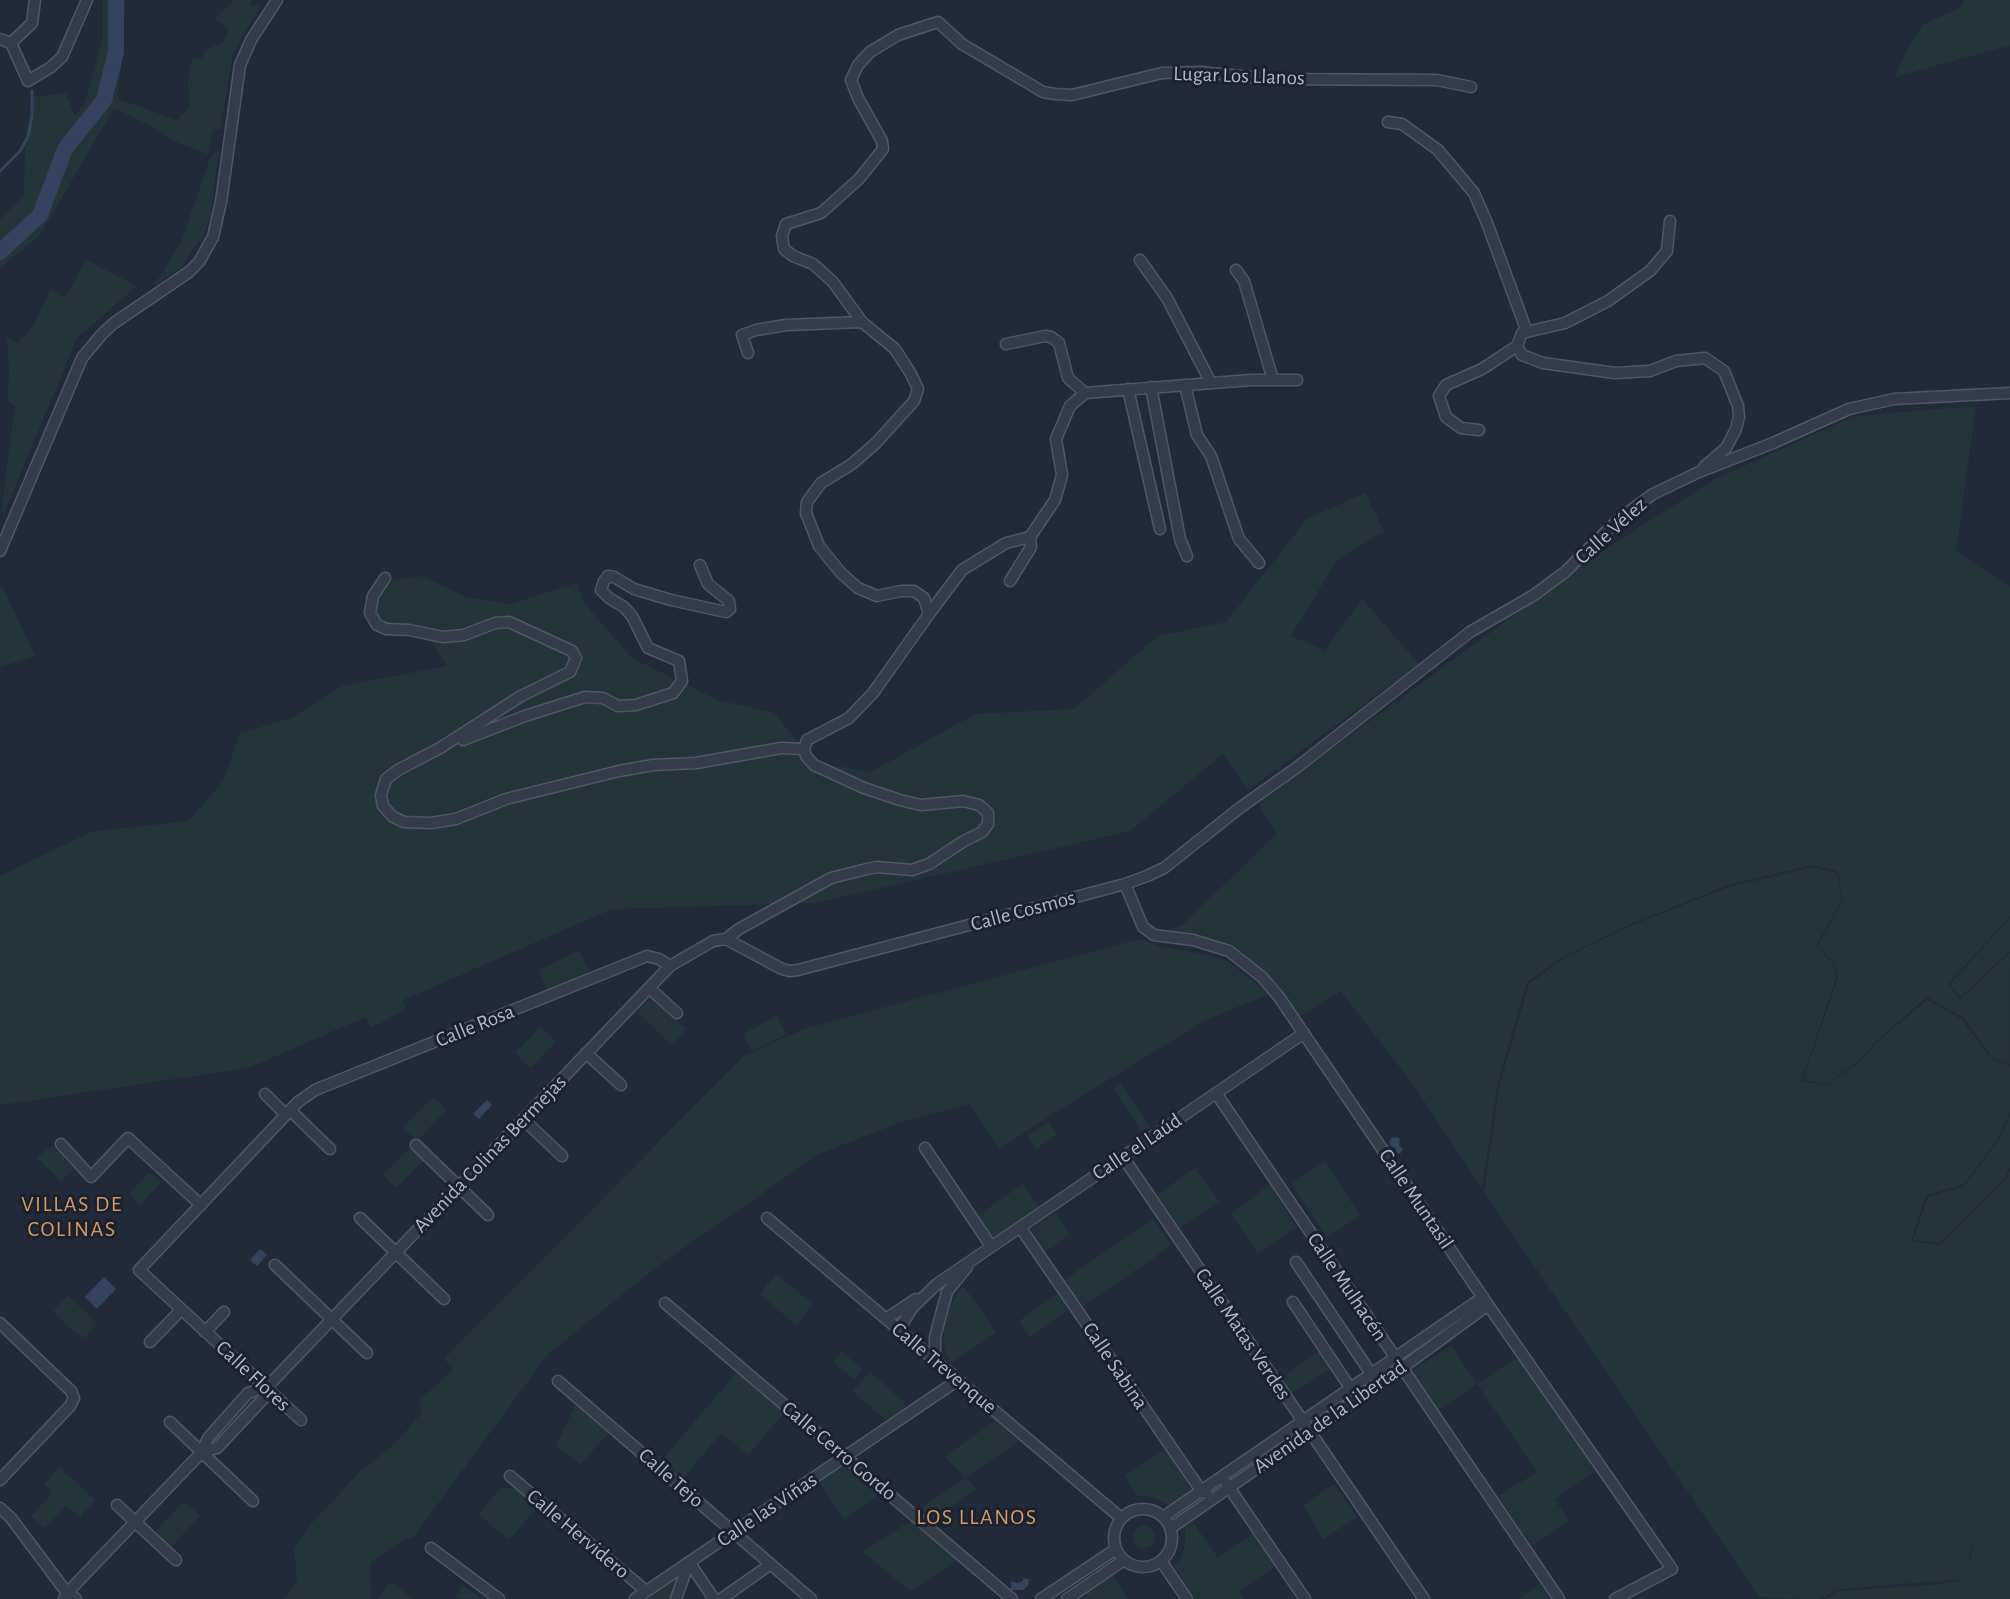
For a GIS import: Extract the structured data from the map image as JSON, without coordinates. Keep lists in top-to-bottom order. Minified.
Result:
{"streets":{"street":["Lugar Los Llanos","Calle Vélez","Calle Cosmos","Calle Rosa","Calle el Laúd","Avenida Colinas Bermejas","Calle Muntasil","Calle Mulhacén","Calle Matas Verdes","Calle Sabina","Calle Trevenque","Calle Flores","Avenida de la Libertad","Calle Cerro Gordo","Calle Tejo","Calle las Viñas","Calle Hervidero"]},"crossings":[["Calle Vélez","Calle Cosmos"],["Calle Cosmos","Avenida Colinas Bermejas"],["Calle Cosmos","Calle Muntasil"],["Calle Rosa","Avenida Colinas Bermejas"],["Calle Rosa","Calle Flores"],["Calle el Laúd","Calle Muntasil"],["Calle el Laúd","Calle Mulhacén"],["Calle el Laúd","Calle Matas Verdes"],["Calle el Laúd","Calle Sabina"],["Calle el Laúd","Calle Trevenque"],["Avenida Colinas Bermejas","Calle Flores"],["Calle Muntasil","Avenida de la Libertad"],["Calle Mulhacén","Avenida de la Libertad"],["Calle Matas Verdes","Avenida de la Libertad"],["Calle Sabina","Avenida de la Libertad"],["Calle Trevenque","Avenida de la Libertad"],["Calle Trevenque","Calle las Viñas"],["Calle Cerro Gordo","Calle las Viñas"],["Calle Tejo","Calle las Viñas"],["Calle las Viñas","Calle Hervidero"]],"districts":["VILLAS DE COLINAS","LOS LLANOS"]}
